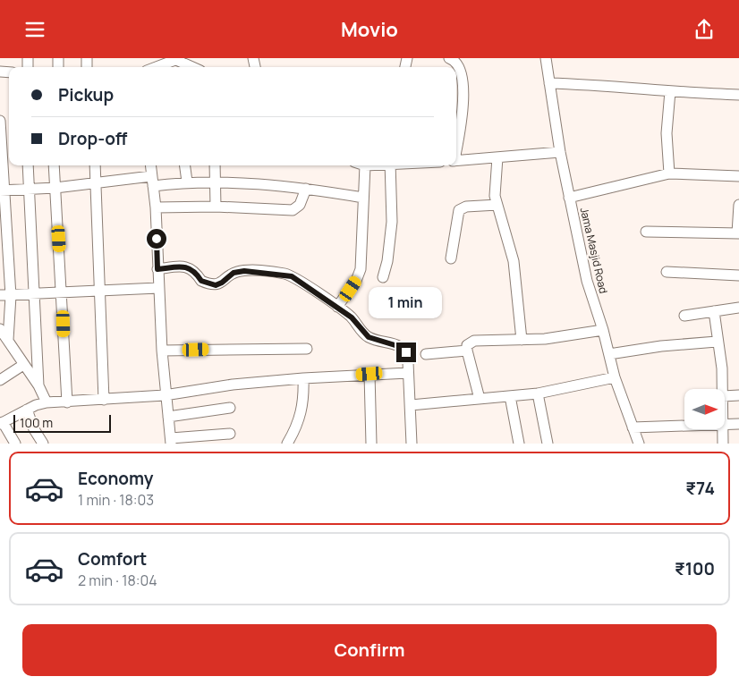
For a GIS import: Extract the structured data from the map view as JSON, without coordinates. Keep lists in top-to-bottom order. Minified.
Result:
{"streets":{"street":["Jama Masjid Road"]},"scale_bar":"100 m","north":"right","page":{"header":"Movio","banner":["Pickup","Drop-off"],"bubble":"1 min","scale":"100 m","list":[{"name":"Economy","note":"1 min · 18:03","value":"₹74"},{"name":"Comfort","note":"2 min · 18:04","value":"₹100"}],"buttons":"Confirm"}}
